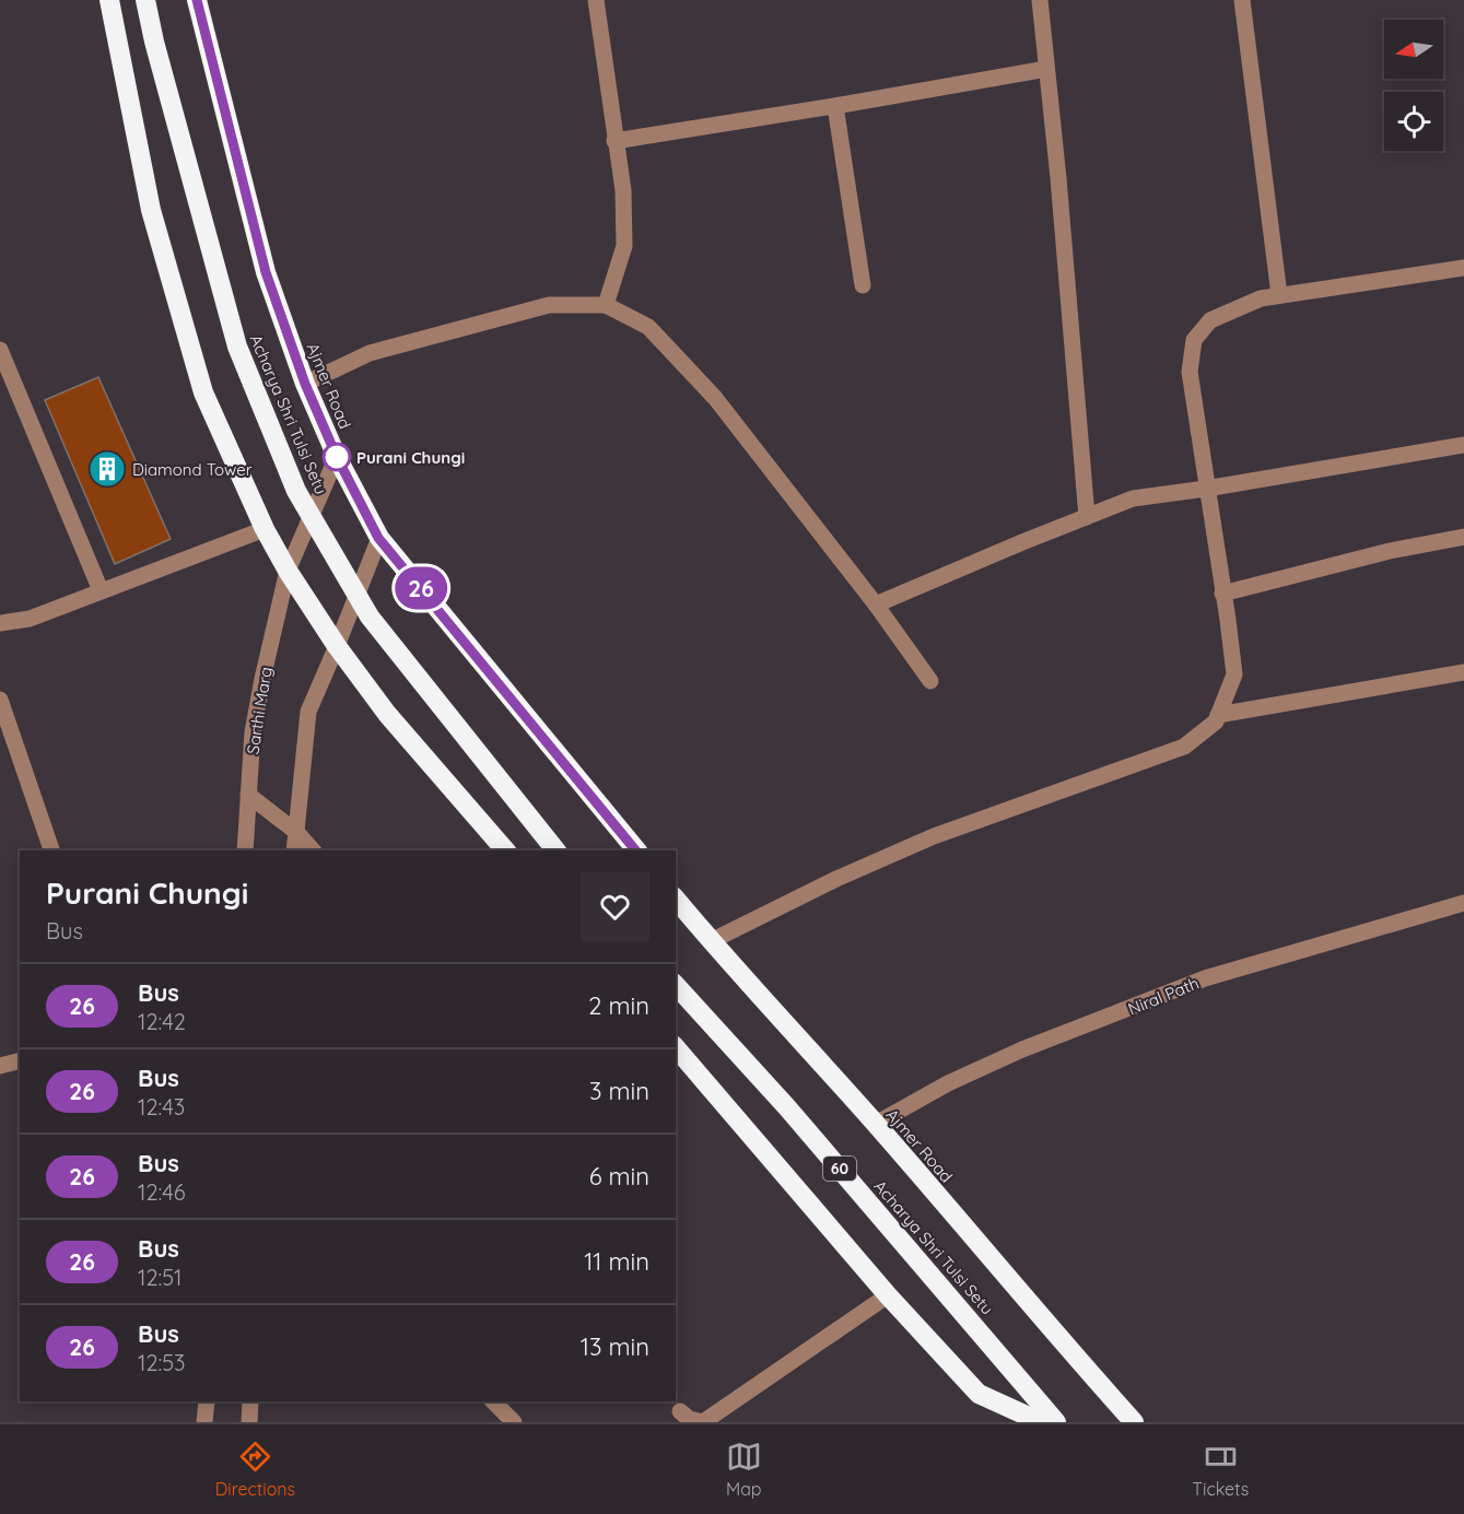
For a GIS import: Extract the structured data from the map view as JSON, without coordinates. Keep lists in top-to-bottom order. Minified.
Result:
{"streets":{"highway":["Ajmer Road","Acharya Shri Tulsi Setu","60"],"street":["Sarthi Marg","Niral Path"]},"crossings":[["Ajmer Road","Sarthi Marg"],["Ajmer Road","Niral Path"]],"places":{"other":["Purani Chungi"],"building":["Diamond Tower"]},"lines":["bus line 26"],"north":"left","page":{"on_map":"26","heading":["Purani Chungi","Bus"],"list":[{"mark":"26","name":"Bus","note":"12:42","value":"2 min"},{"mark":"26","name":"Bus","note":"12:43","value":"3 min"},{"mark":"26","name":"Bus","note":"12:46","value":"6 min"},{"mark":"26","name":"Bus","note":"12:51","value":"11 min"},{"mark":"26","name":"Bus","note":"12:53","value":"13 min"}],"tabs":["Directions","Map","Tickets"]}}
